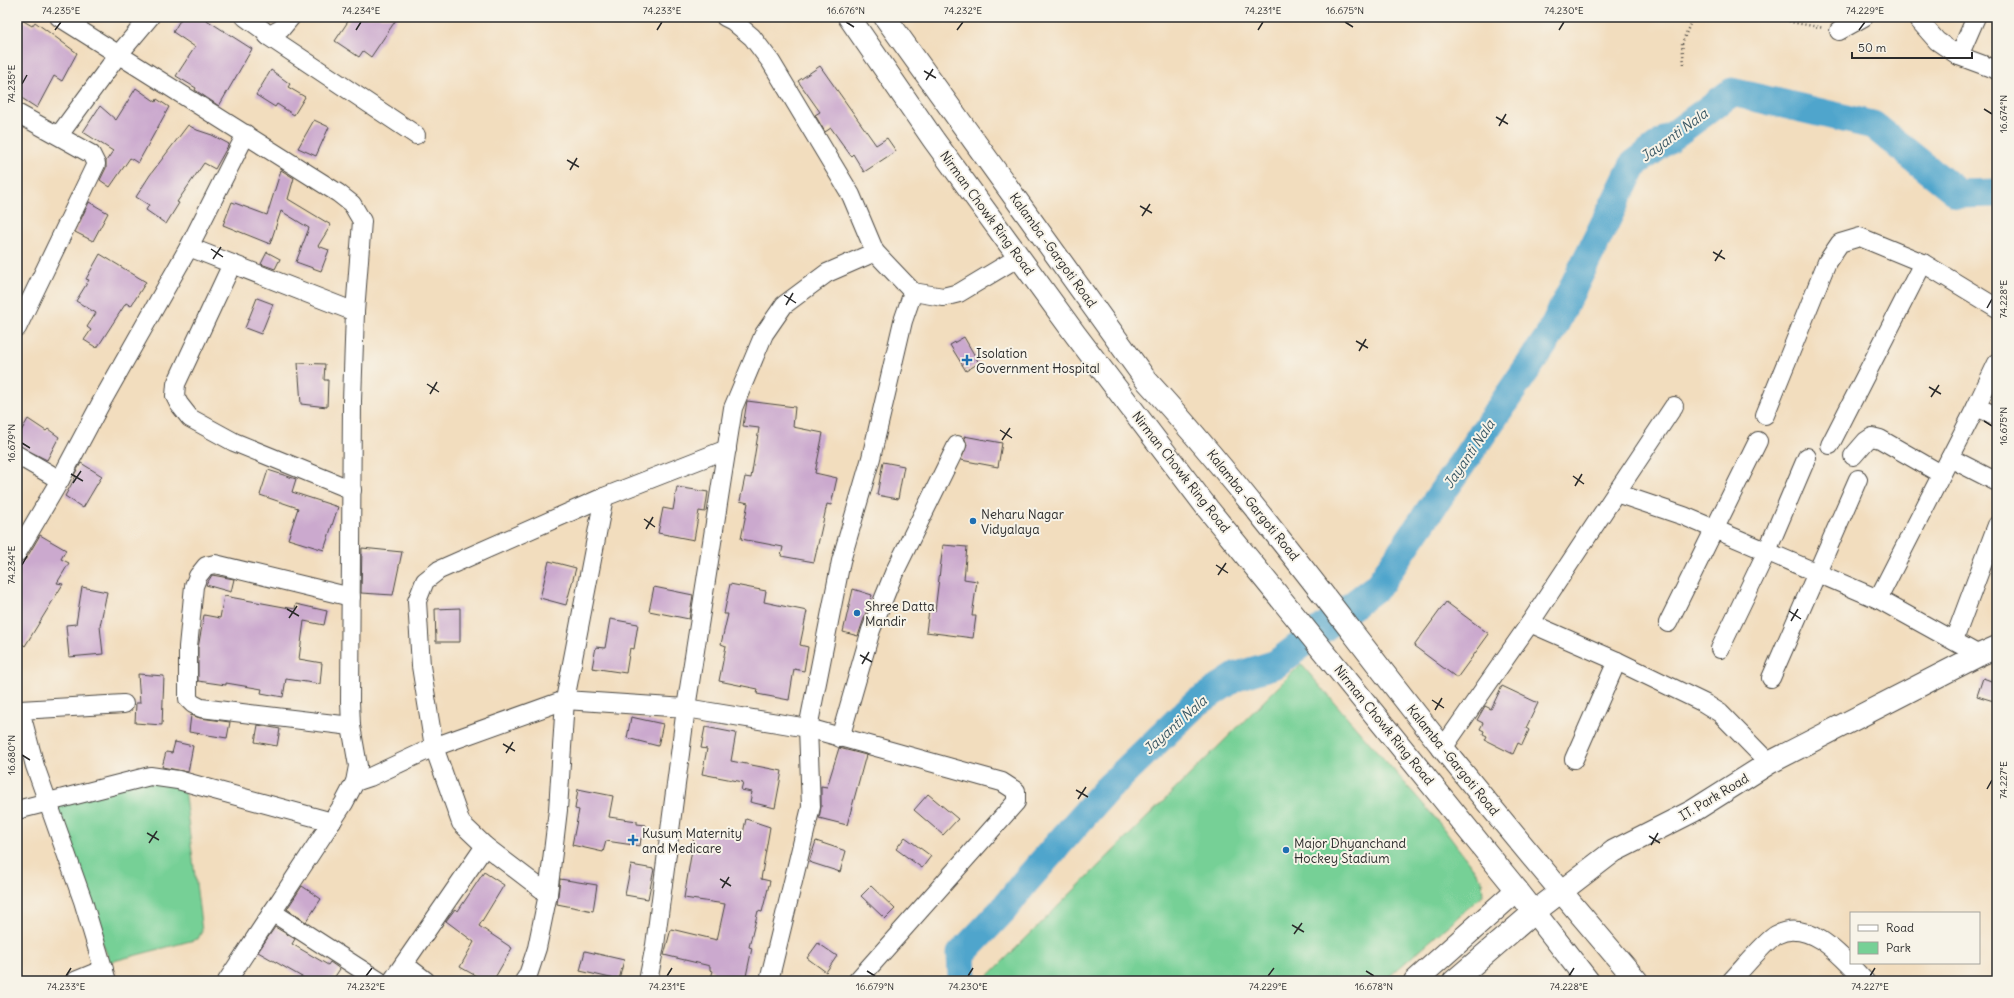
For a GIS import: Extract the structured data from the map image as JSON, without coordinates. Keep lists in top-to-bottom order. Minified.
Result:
{"streets":{"main road":["Nirman Chowk Ring Road","Kalamba -Gargoti Road","IT. Park Road"]},"crossings":[["Nirman Chowk Ring Road","IT. Park Road"],["Kalamba -Gargoti Road","IT. Park Road"]],"water":["Jayanti Nala"],"places":{"health":["Isolation Government Hospital","Kusum Maternity and Medicare"],"other":["Neharu Nagar Vidyalaya","Shree Datta Mandir","Major Dhyanchand Hockey Stadium"]},"legend":["Road","Park"],"scale_bar":"50 m","coordinates":["74.235°E","74.234°E","74.233°E","16.676°N","74.232°E","74.231°E","16.675°N","74.230°E","74.229°E","16.674°N","74.228°E","16.679°N","16.680°N","74.227°E","16.678°N"]}
